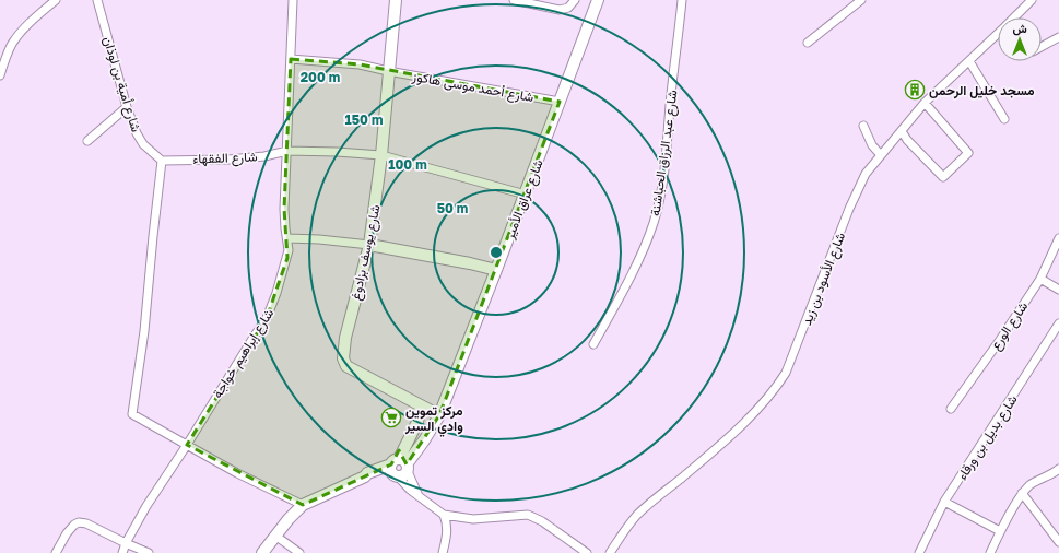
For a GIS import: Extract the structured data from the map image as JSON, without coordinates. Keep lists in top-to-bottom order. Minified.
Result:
{"streets":{"main road":["شارع عراق الأمير","شارع يوسف بزادوغ"],"street":["شارع أمية بن لوذان","شارع أحمد موسى هاكوز","شارع عبد الرزاق الحباشنة","شارع الفقهاء","شارع الأسود بن زيد","شارع الورع","شارع إبراهيم خواجة","شارع بديل بن ورقاء"]},"crossings":[["شارع أمية بن لوذان","شارع الفقهاء"],["شارع أحمد موسى هاكوز","شارع عراق الأمير"],["شارع أحمد موسى هاكوز","شارع يوسف بزادوغ"],["شارع أحمد موسى هاكوز","شارع إبراهيم خواجة"],["شارع الفقهاء","شارع عراق الأمير"],["شارع الفقهاء","شارع يوسف بزادوغ"],["شارع الفقهاء","شارع إبراهيم خواجة"]],"places":{"building":["مسجد خليل الرحمن"],"supermarket":["مركز تموين وادي السير"]},"north":"top","rings":["200 m","150 m","100 m","50 m"]}
